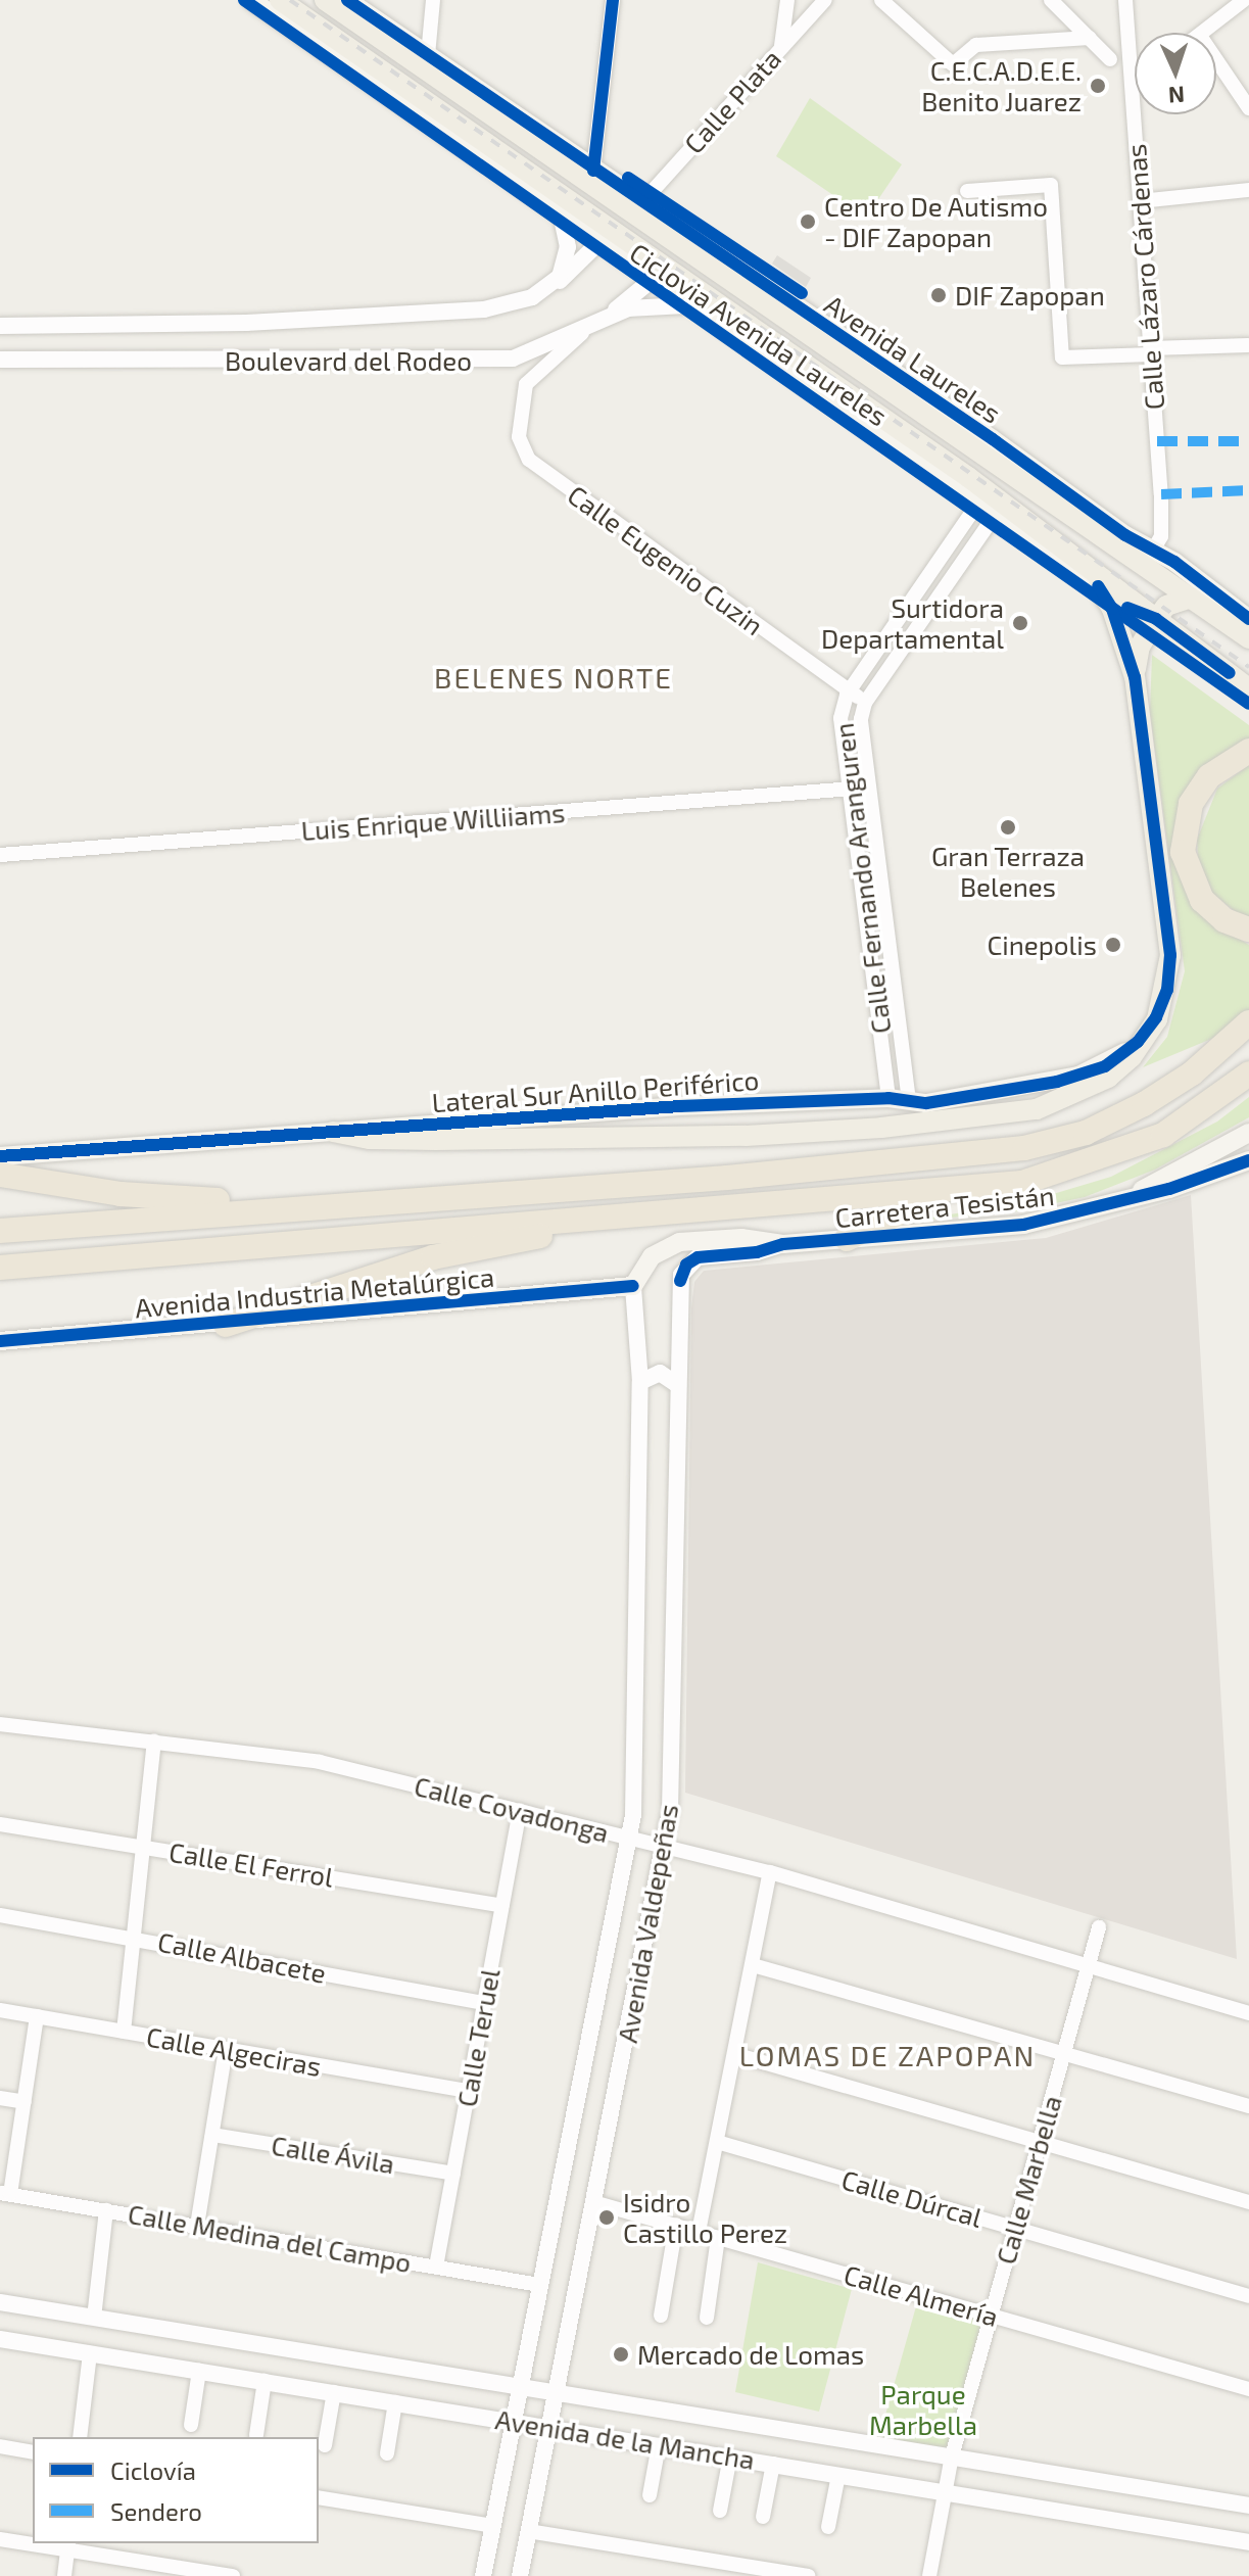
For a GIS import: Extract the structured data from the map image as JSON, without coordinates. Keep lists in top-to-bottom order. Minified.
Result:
{"streets":{"main road":["Avenida Laureles","Lateral Sur Anillo Periférico","Carretera Tesistán","Avenida Industria Metalúrgica"],"street":["Calle Plata","Calle Lázaro Cárdenas","Boulevard del Rodeo","Calle Eugenio Cuzin","Luis Enrique Williiams","Calle Fernando Aranguren","Calle Covadonga","Calle El Ferrol","Avenida Valdepeñas","Calle Albacete","Calle Teruel","Calle Algeciras","Calle Ávila","Calle Marbella","Calle Dúrcal","Calle Medina del Campo","Calle Almería","Avenida de la Mancha"],"cycle path":["Ciclovia Avenida Laureles"]},"crossings":[["Calle Plata","Avenida Laureles"],["Calle Lázaro Cárdenas","Avenida Laureles"],["Calle Eugenio Cuzin","Calle Fernando Aranguren"],["Luis Enrique Williiams","Calle Fernando Aranguren"],["Calle Fernando Aranguren","Lateral Sur Anillo Periférico"],["Carretera Tesistán","Avenida Valdepeñas"],["Avenida Industria Metalúrgica","Avenida Valdepeñas"],["Calle Covadonga","Avenida Valdepeñas"],["Calle Covadonga","Calle Teruel"],["Calle Covadonga","Calle Marbella"],["Calle El Ferrol","Calle Teruel"],["Avenida Valdepeñas","Calle Medina del Campo"],["Avenida Valdepeñas","Calle Almería"],["Avenida Valdepeñas","Avenida de la Mancha"],["Calle Albacete","Calle Teruel"],["Calle Teruel","Calle Algeciras"],["Calle Teruel","Calle Ávila"],["Calle Teruel","Calle Medina del Campo"],["Calle Marbella","Calle Dúrcal"],["Calle Marbella","Calle Almería"],["Calle Marbella","Avenida de la Mancha"]],"districts":["BELENES NORTE","LOMAS DE ZAPOPAN"],"parks":["Parque Marbella"],"places":["C.E.C.A.D.E.E. Benito Juarez","Centro De Autismo - DIF Zapopan","DIF Zapopan","Surtidora Departamental","Gran Terraza Belenes","Cinepolis","Isidro Castillo Perez","Mercado de Lomas"],"legend":["Ciclovía","Sendero"],"north":"bottom"}
